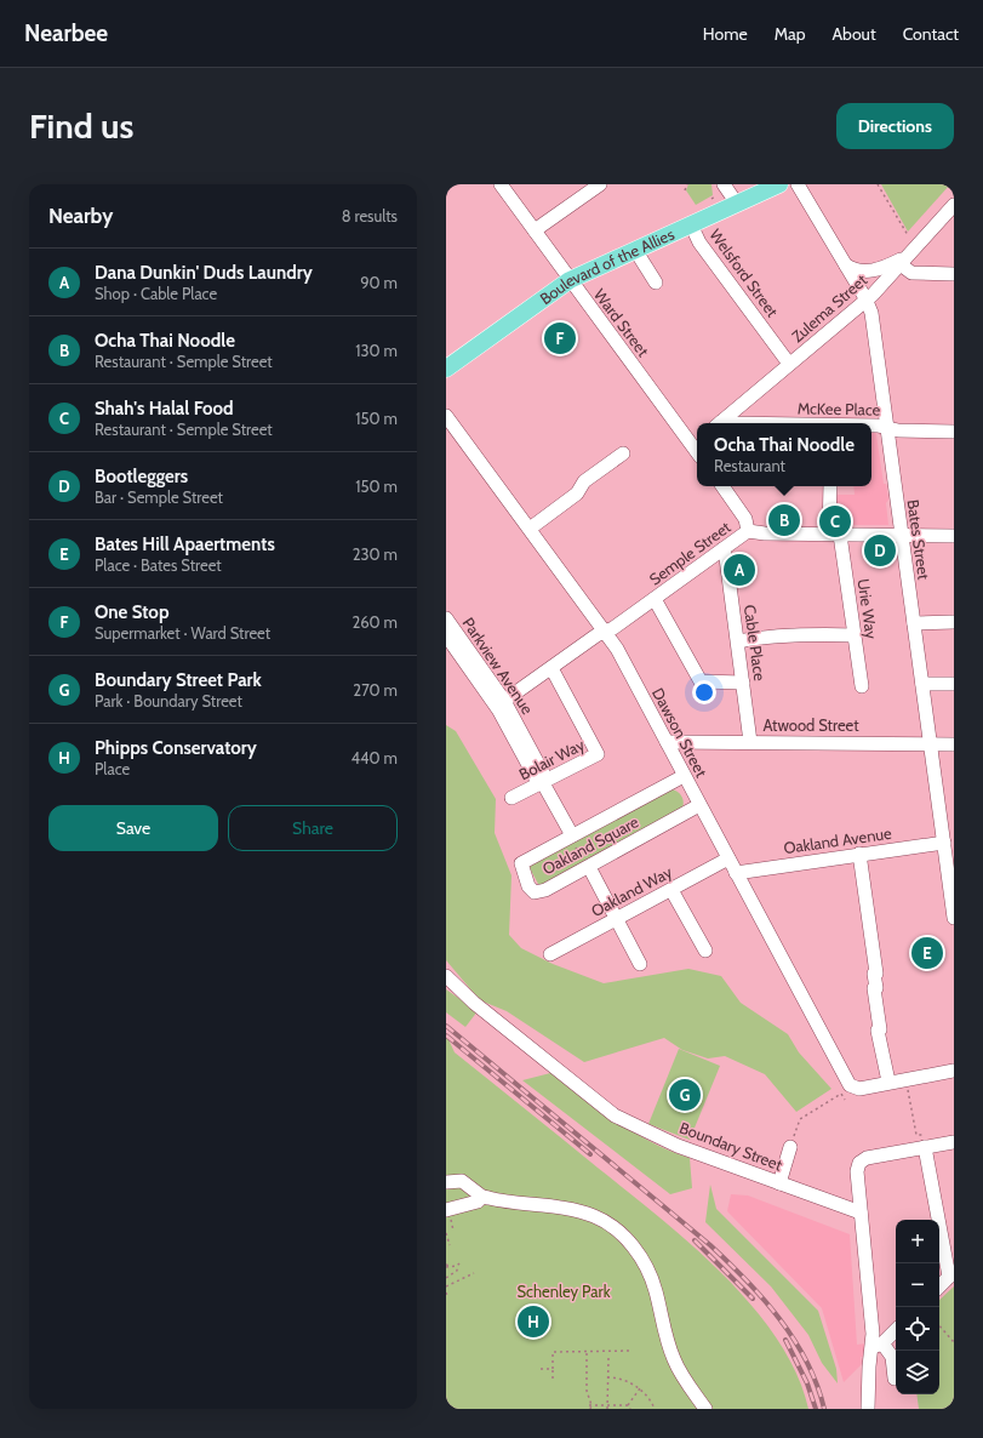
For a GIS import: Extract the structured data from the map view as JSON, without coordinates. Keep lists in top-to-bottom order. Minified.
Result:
{"streets":{"main road":["Boulevard of the Allies"],"street":["Welsford Street","Zulema Street","Ward Street","McKee Place","Bates Street","Semple Street","Urie Way","Cable Place","Parkview Avenue","Atwood Street","Dawson Street","Bolair Way","Oakland Avenue","Oakland Square","Oakland Way","Boundary Street"]},"crossings":[["Boulevard of the Allies","Welsford Street"],["Boulevard of the Allies","Ward Street"],["Welsford Street","Zulema Street"],["Zulema Street","Bates Street"],["McKee Place","Bates Street"],["Bates Street","Semple Street"],["Bates Street","Atwood Street"],["Bates Street","Oakland Avenue"],["Semple Street","Urie Way"],["Semple Street","Cable Place"],["Semple Street","Parkview Avenue"],["Semple Street","Dawson Street"],["Semple Street","Bolair Way"],["Cable Place","Atwood Street"],["Parkview Avenue","Bolair Way"],["Parkview Avenue","Oakland Square"],["Atwood Street","Dawson Street"],["Dawson Street","Oakland Avenue"],["Dawson Street","Oakland Square"],["Dawson Street","Oakland Way"]],"parks":["Schenley Park"],"page":{"header":"Nearbee","nav":["Home","Map","About","Contact"],"buttons":["Directions",["Save","Share"]],"title":"Find us","heading":["Nearby","8 results"],"list":[{"mark":"A","name":"Dana Dunkin' Duds Laundry","note":"Shop · Cable Place","value":"90 m"},{"mark":"B","name":"Ocha Thai Noodle","note":"Restaurant · Semple Street","value":"130 m"},{"mark":"C","name":"Shah's Halal Food","note":"Restaurant · Semple Street","value":"150 m"},{"mark":"D","name":"Bootleggers","note":"Bar · Semple Street","value":"150 m"},{"mark":"E","name":"Bates Hill Apaertments","note":"Place · Bates Street","value":"230 m"},{"mark":"F","name":"One Stop","note":"Supermarket · Ward Street","value":"260 m"},{"mark":"G","name":"Boundary Street Park","note":"Park · Boundary Street","value":"270 m"},{"mark":"H","name":"Phipps Conservatory","note":"Place","value":"440 m"}],"pins":["F","B","C","D","A","E","G","H"],"popup":["Ocha Thai Noodle","Restaurant"],"map_buttons":["+","−"]}}
